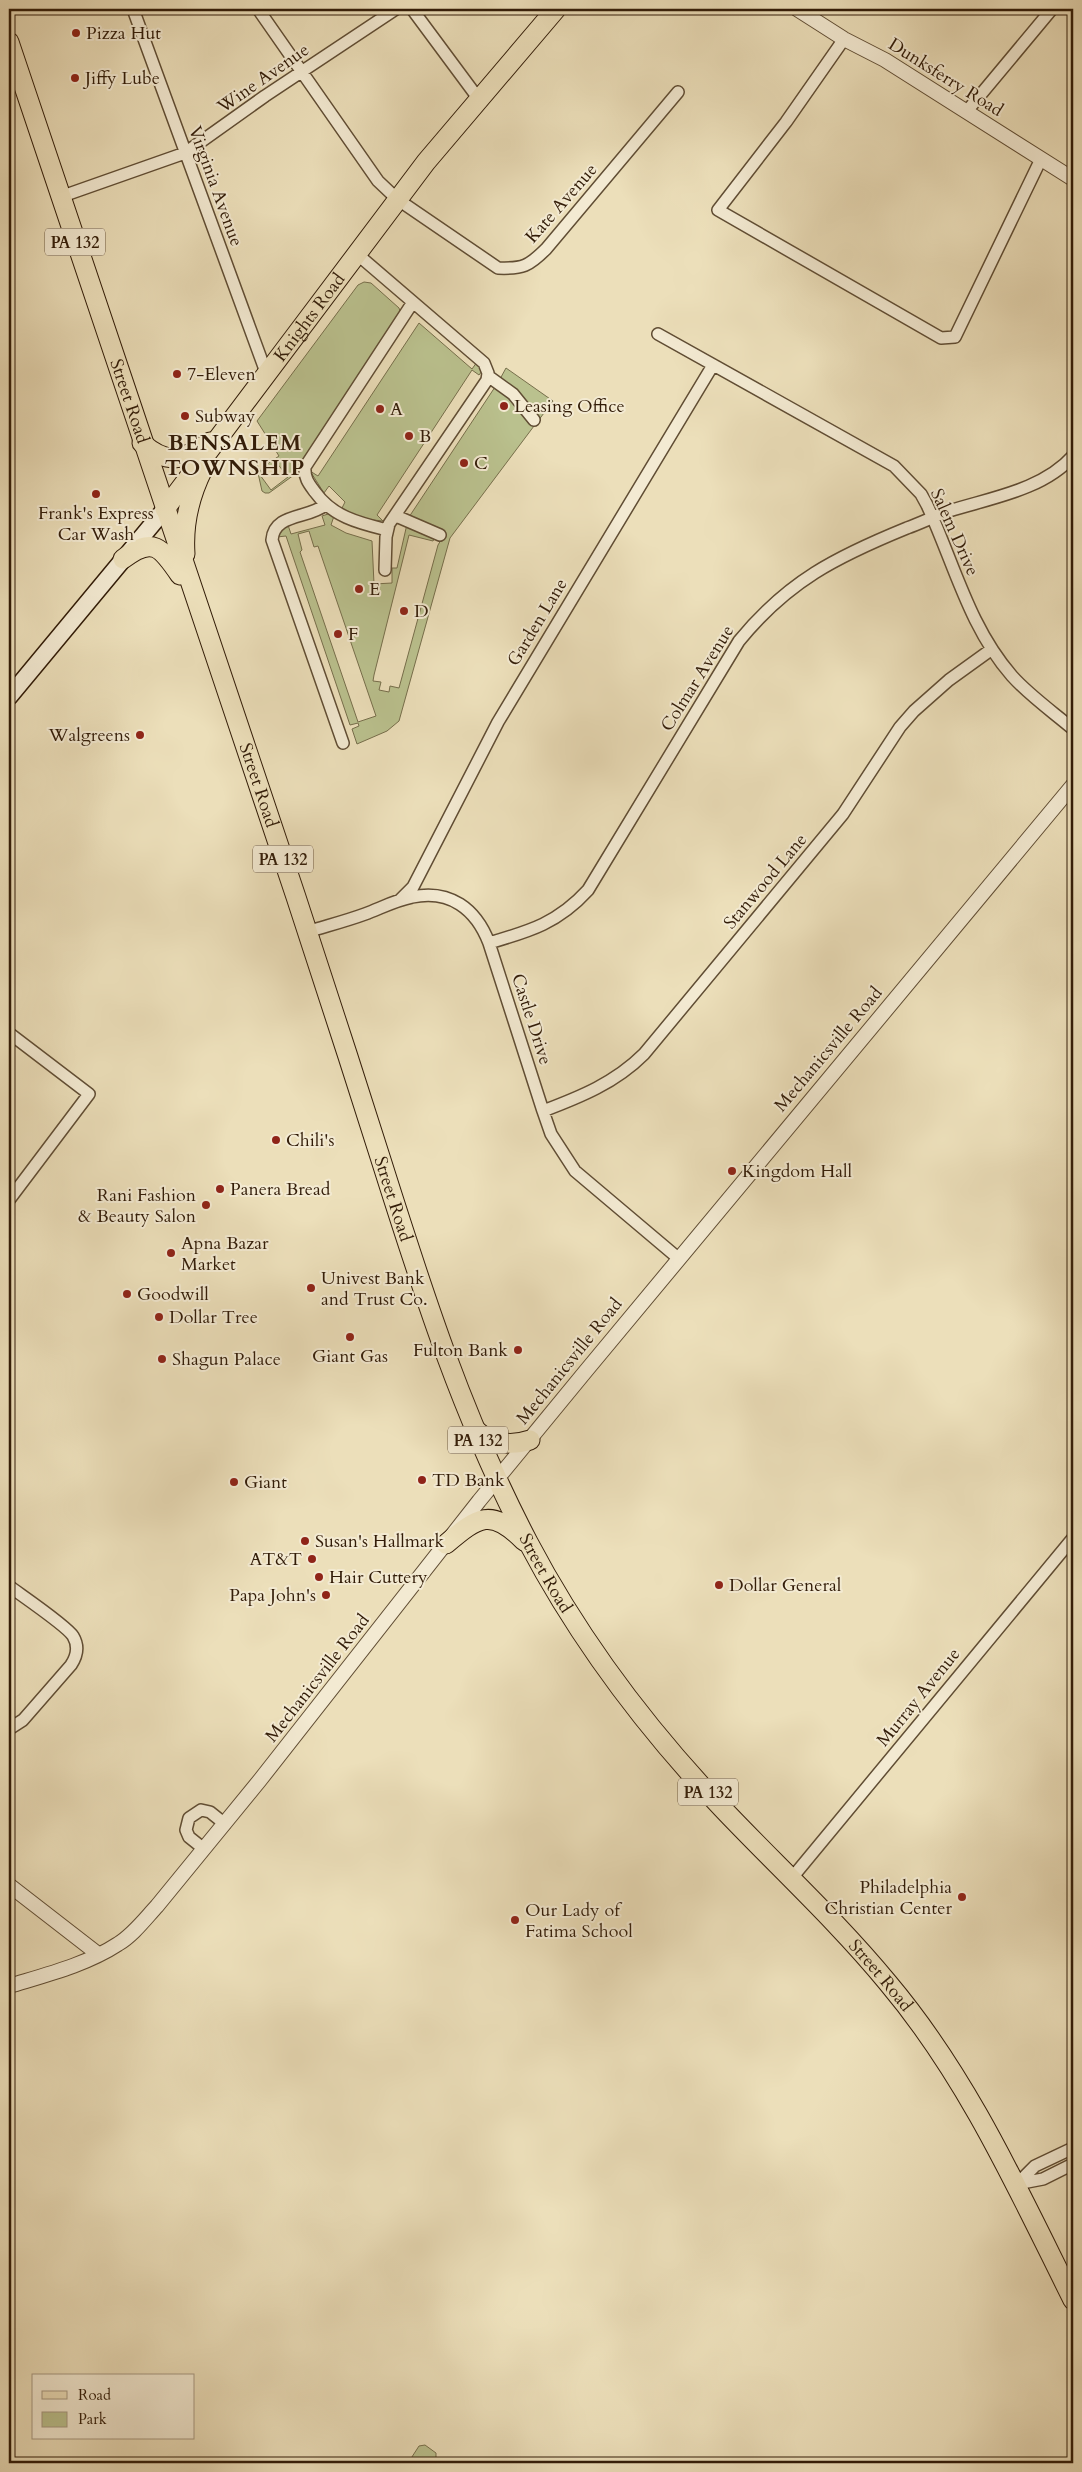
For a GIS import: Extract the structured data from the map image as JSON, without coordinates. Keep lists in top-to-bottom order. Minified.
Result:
{"streets":{"main road":["PA 132","Knights Road","Street Road"],"street":["Dunksferry Road","Wine Avenue","Virginia Avenue","Kate Avenue","Salem Drive","Garden Lane","Colmar Avenue","Stanwood Lane","Castle Drive","Mechanicsville Road","Murray Avenue"]},"crossings":[["Wine Avenue","Virginia Avenue"],["Wine Avenue","Kate Avenue"],["Wine Avenue","Street Road"],["Virginia Avenue","Knights Road"],["Kate Avenue","Knights Road"],["Knights Road","Street Road"],["Street Road","Castle Drive"],["Street Road","Mechanicsville Road"],["Street Road","Murray Avenue"],["Salem Drive","Garden Lane"],["Salem Drive","Colmar Avenue"],["Salem Drive","Stanwood Lane"],["Garden Lane","Castle Drive"],["Colmar Avenue","Castle Drive"],["Stanwood Lane","Castle Drive"],["Castle Drive","Mechanicsville Road"]],"districts":["BENSALEM TOWNSHIP"],"places":["Pizza Hut","Jiffy Lube","7-Eleven","Leasing Office","A","Subway","B","C","Frank's Express Car Wash","E","D","F","Walgreens","Chili's","Kingdom Hall","Panera Bread","Rani Fashion & Beauty Salon","Apna Bazar Market","Univest Bank and Trust Co.","Goodwill","Dollar Tree","Giant Gas","Fulton Bank","Shagun Palace","TD Bank","Giant","Susan's Hallmark","AT&T","Hair Cuttery","Dollar General","Papa John's","Philadelphia Christian Center","Our Lady of Fatima School"],"legend":["Road","Park"]}
